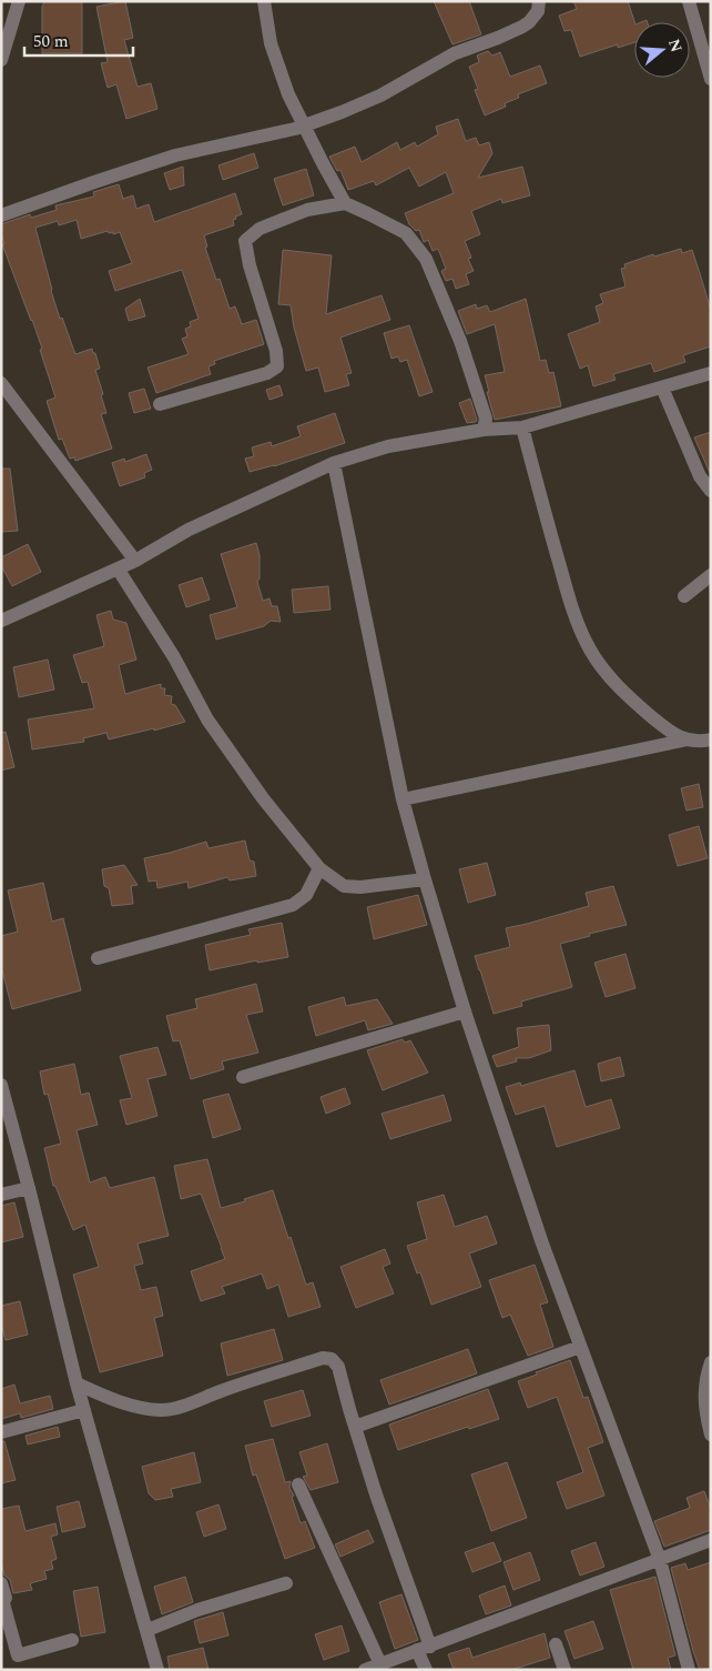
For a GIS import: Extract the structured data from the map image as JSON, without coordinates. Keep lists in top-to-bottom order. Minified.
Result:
{"scale_bar":"50 m","north":"right"}
